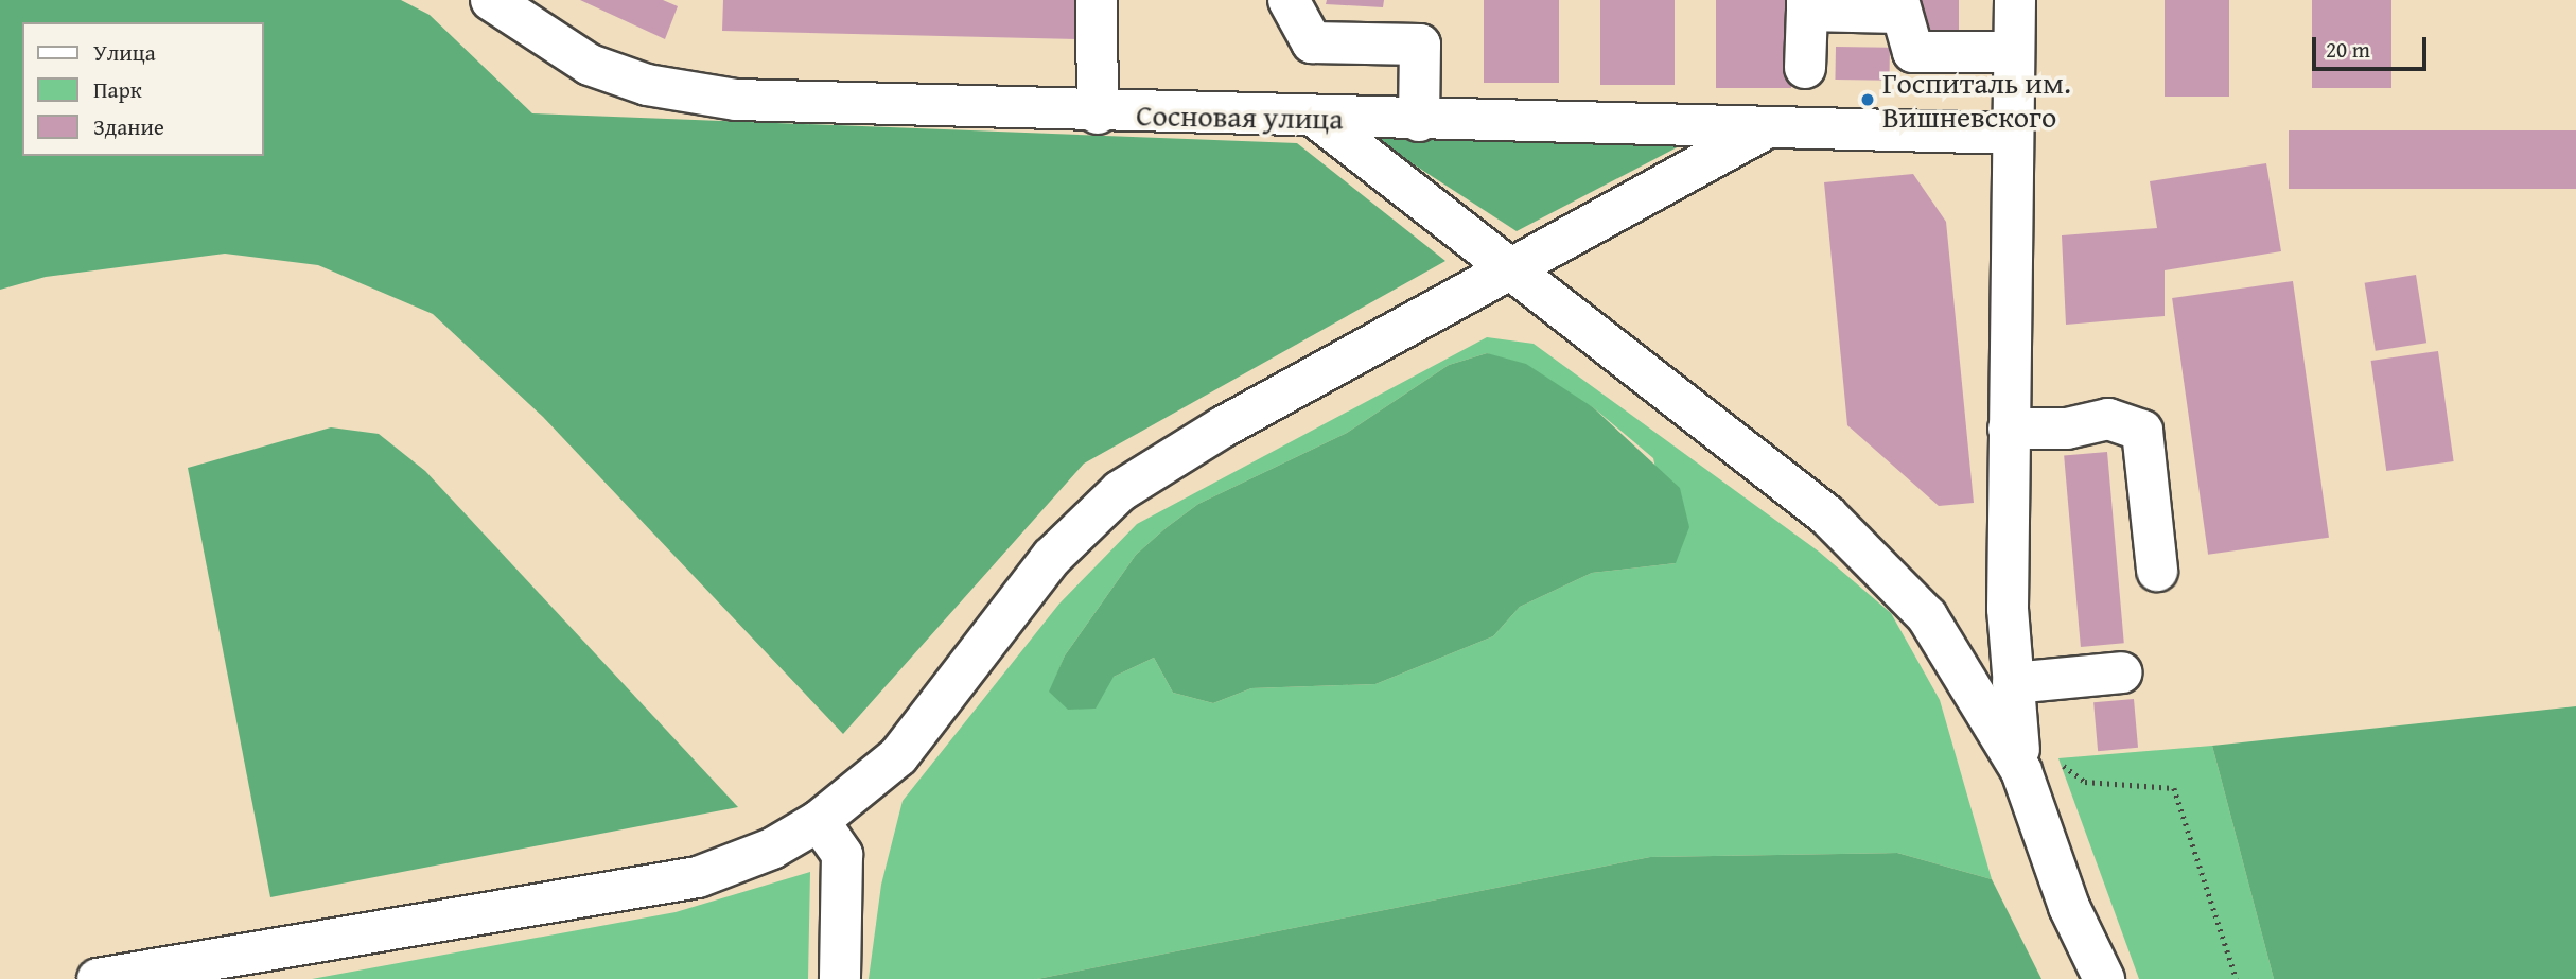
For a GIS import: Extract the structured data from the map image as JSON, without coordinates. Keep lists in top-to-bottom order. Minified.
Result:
{"streets":{"street":["Сосновая улица"]},"places":["Госпиталь им. Вишневского"],"legend":["Улица","Парк","Здание"],"scale_bar":"20 m"}
